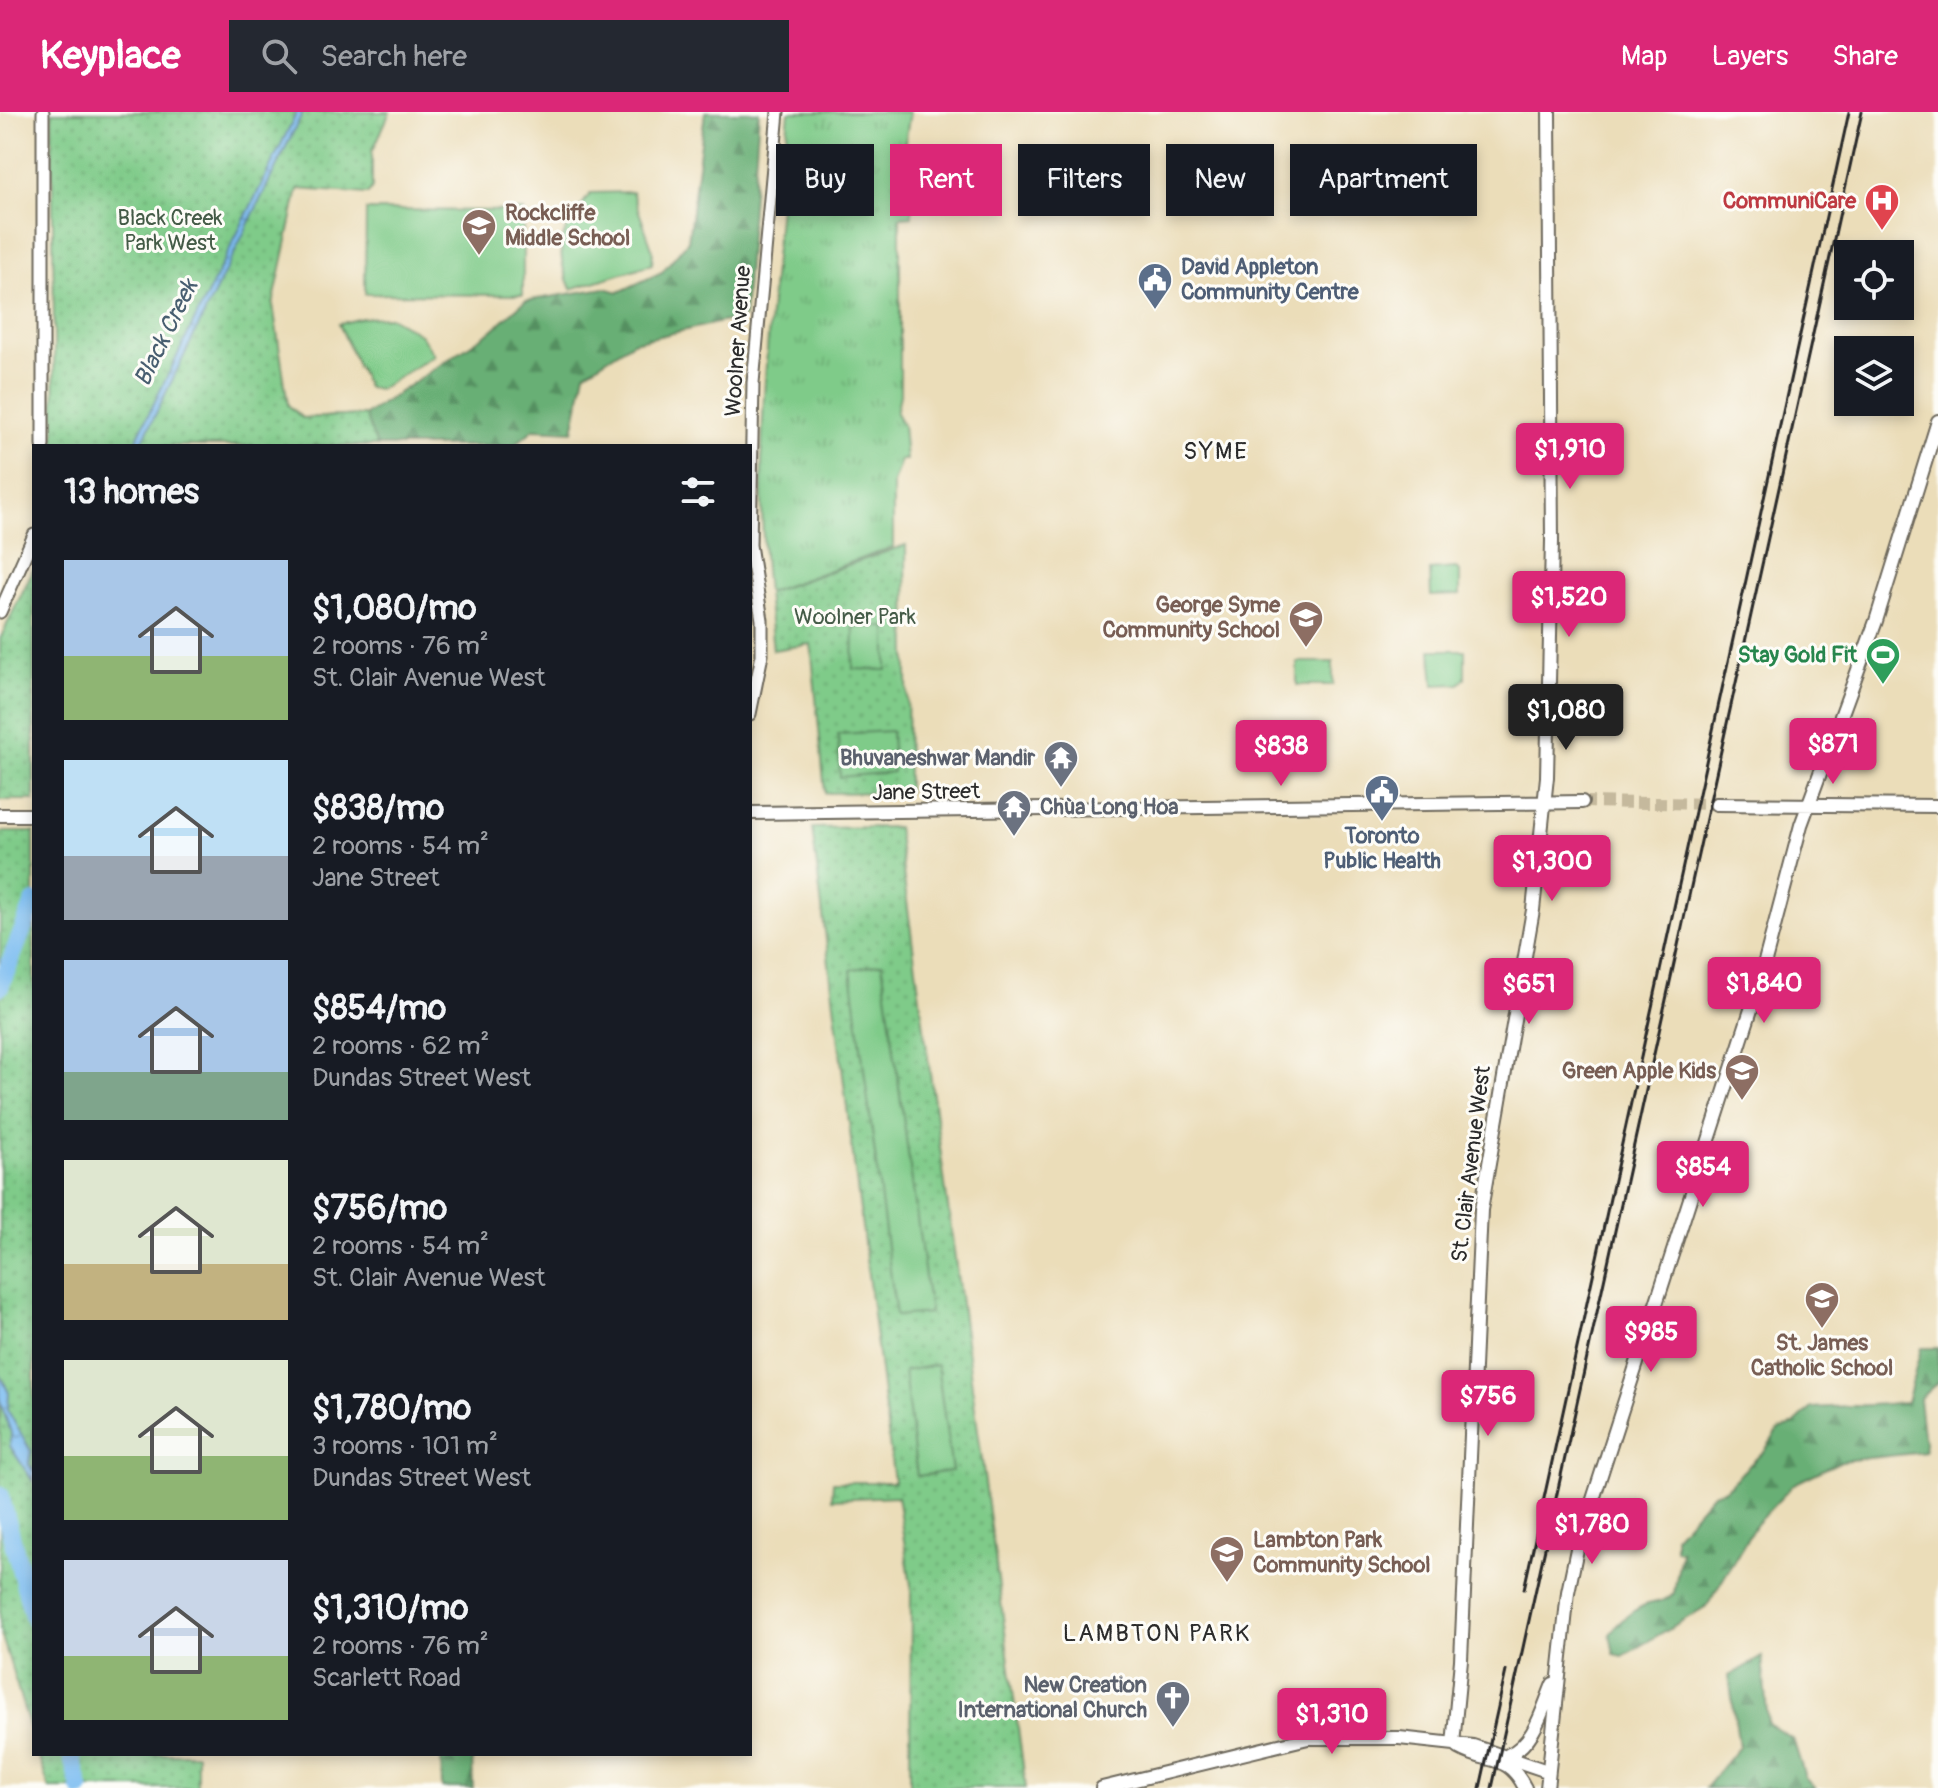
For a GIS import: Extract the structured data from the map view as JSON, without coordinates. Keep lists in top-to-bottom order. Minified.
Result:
{"streets":{"main road":["Jane Street","St. Clair Avenue West"],"street":["Woolner Avenue"]},"crossings":[["Jane Street","St. Clair Avenue West"]],"districts":["SYME","LAMBTON PARK"],"water":["Black Creek"],"parks":["Black Creek Park West","Woolner Park"],"places":{"hospital":["CommuniCare"],"school or university":["Rockcliffe Middle School","George Syme Community School","Green Apple Kids","St. James Catholic School","Lambton Park Community School"],"public building":["David Appleton Community Centre","Toronto Public Health"],"sports":["Stay Gold Fit"],"temple":["Bhuvaneshwar Mandir","Chùa Long Hoa"],"church":["New Creation International Church"]},"page":{"header":"Keyplace","search":"Search here","nav":["Map","Layers","Share"],"chip":["Buy","Rent","Filters","New","Apartment"],"price":["$1,910","$1,520","$1,080","$871","$838","$1,300","$1,840","$651","$854","$985","$756","$1,780","$1,310"],"heading":"13 homes","list":[{"name":"$1,080/mo","note":"2 rooms · 76 m² · St. Clair Avenue West"},{"name":"$838/mo","note":"2 rooms · 54 m² · Jane Street"},{"name":"$854/mo","note":"2 rooms · 62 m² · Dundas Street West"},{"name":"$756/mo","note":"2 rooms · 54 m² · St. Clair Avenue West"},{"name":"$1,780/mo","note":"3 rooms · 101 m² · Dundas Street West"},{"name":"$1,310/mo","note":"2 rooms · 76 m² · Scarlett Road"}]}}
